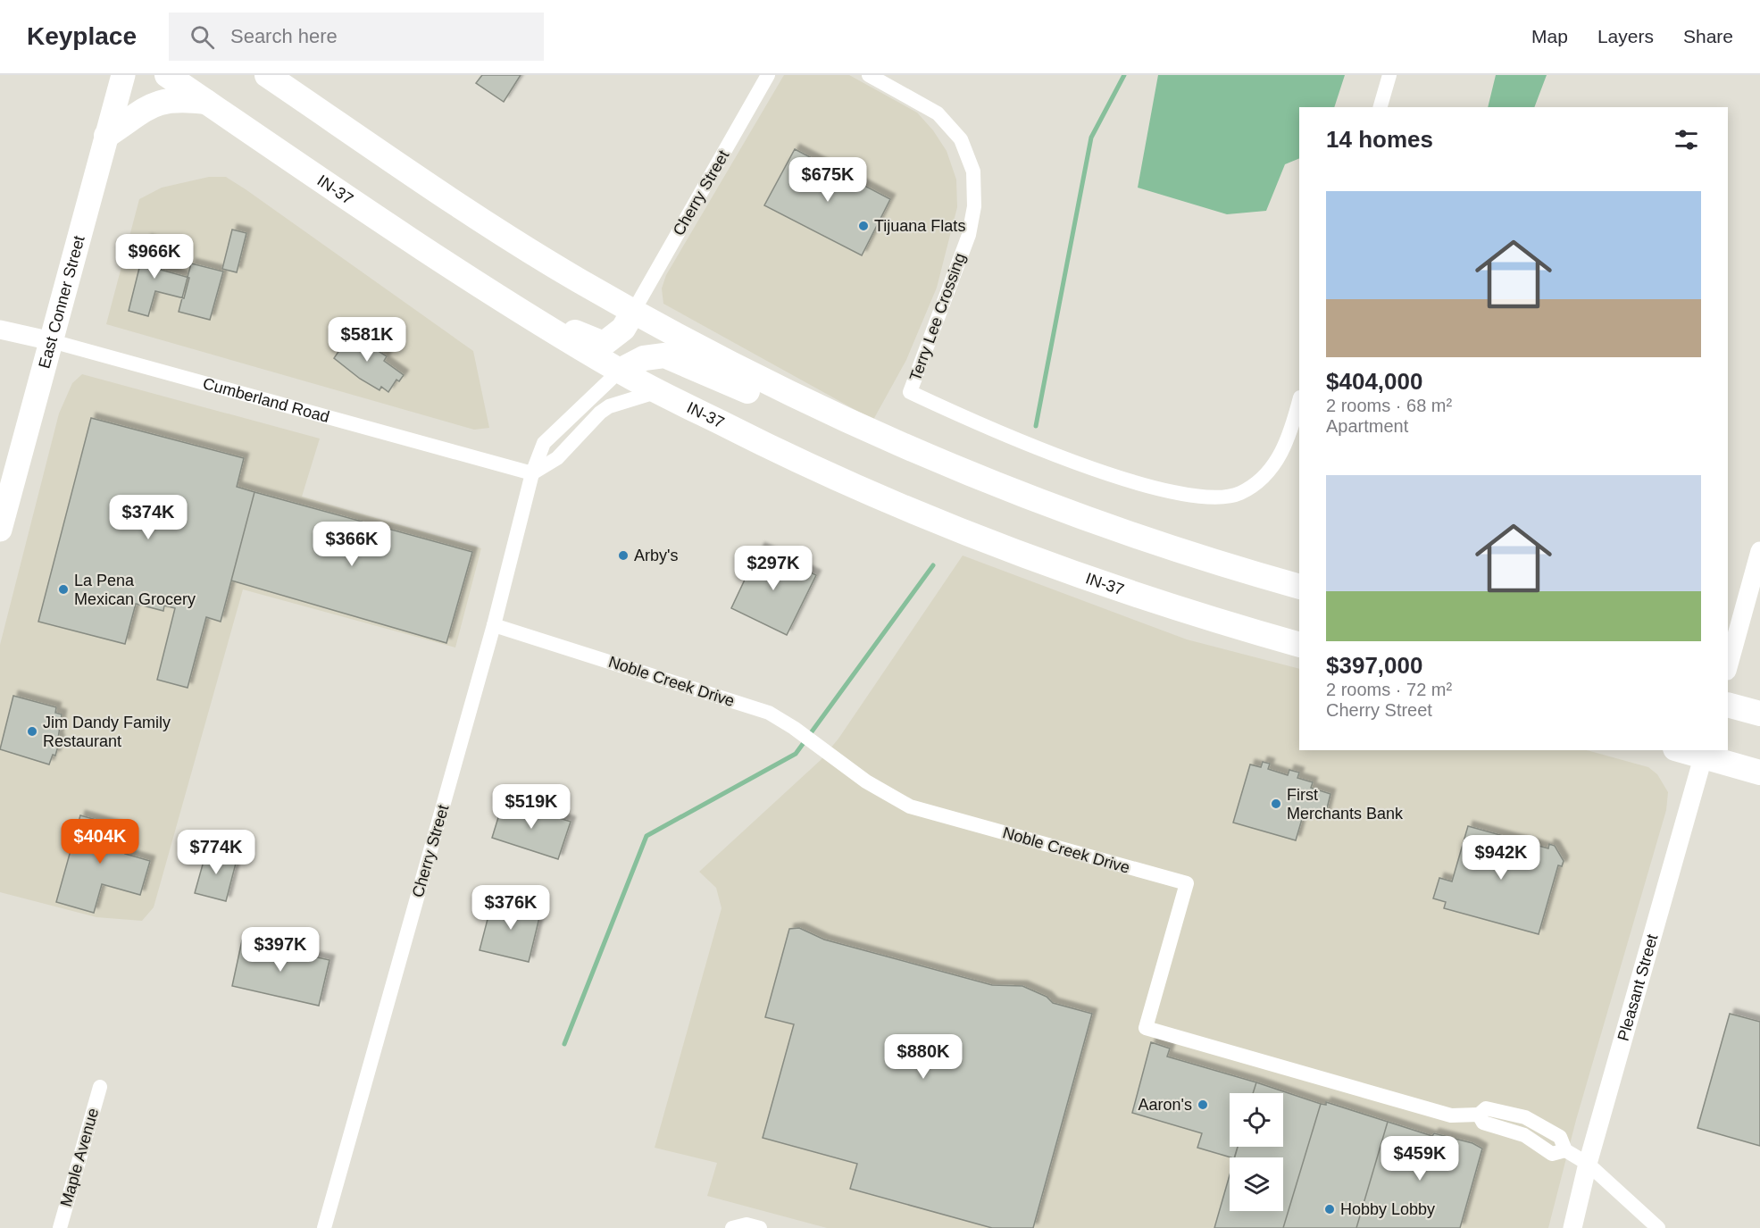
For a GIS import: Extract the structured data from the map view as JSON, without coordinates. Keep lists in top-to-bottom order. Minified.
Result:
{"streets":{"highway":["IN-37"],"main road":["East Conner Street"],"street":["Cherry Street","Terry Lee Crossing","Cumberland Road","Noble Creek Drive","Pleasant Street","Maple Avenue"]},"crossings":[["IN-37","Cherry Street"],["Cherry Street","Cumberland Road"],["Cherry Street","Noble Creek Drive"],["East Conner Street","Cumberland Road"],["Noble Creek Drive","Pleasant Street"]],"places":["Tijuana Flats","Arby's","La Pena Mexican Grocery","Jim Dandy Family Restaurant","First Merchants Bank","Aaron's","Hobby Lobby"],"page":{"header":"Keyplace","search":"Search here","nav":["Map","Layers","Share"],"heading":"14 homes","price":["$675K","$966K","$581K","$374K","$366K","$297K","$519K","$404K","$774K","$942K","$376K","$397K","$880K","$459K"],"list":[{"name":"$404,000","note":"2 rooms · 68 m² · Apartment"},{"name":"$397,000","note":"2 rooms · 72 m² · Cherry Street"}]}}
